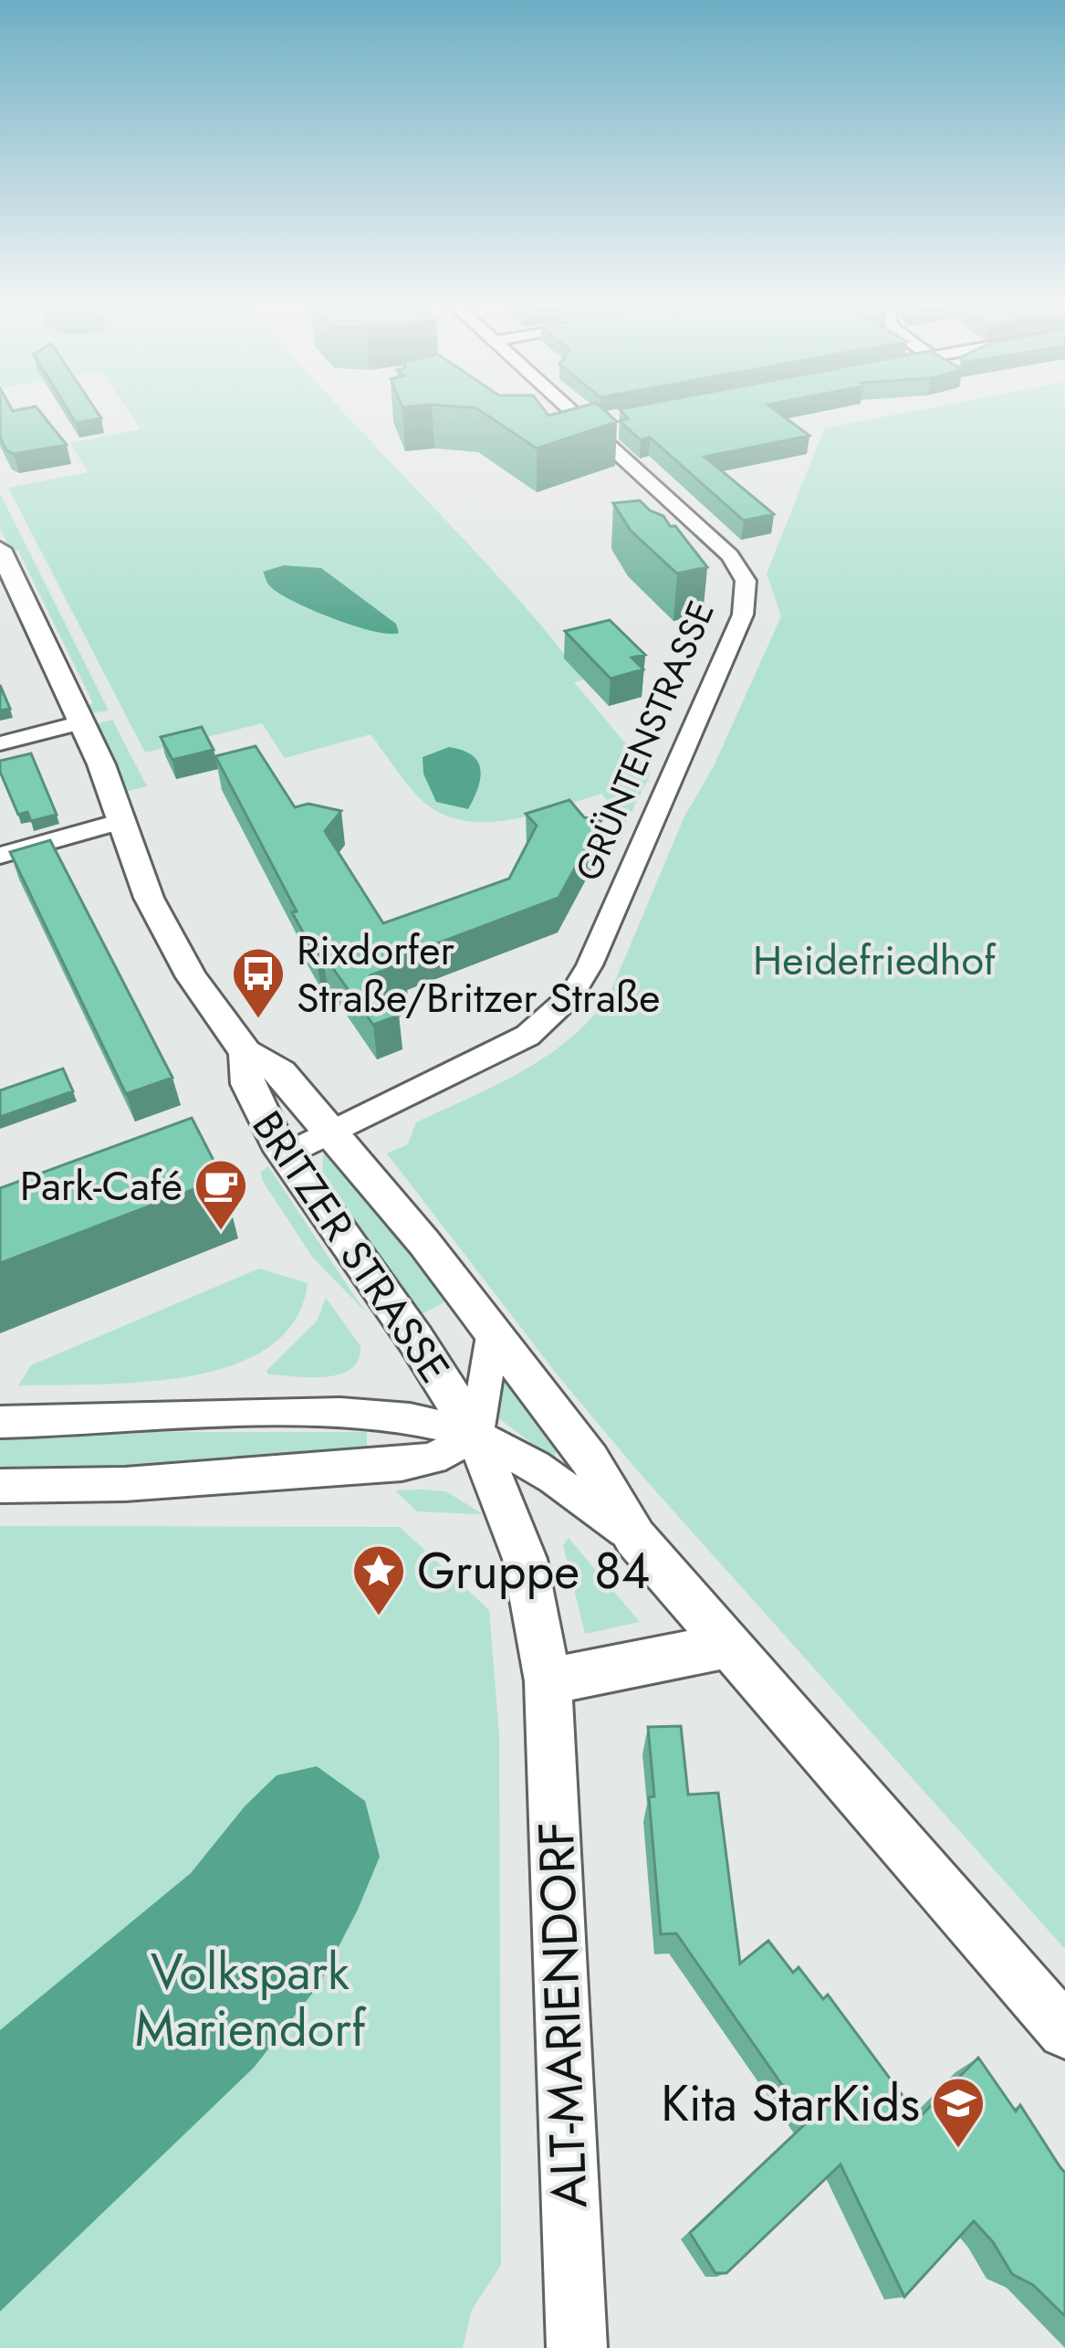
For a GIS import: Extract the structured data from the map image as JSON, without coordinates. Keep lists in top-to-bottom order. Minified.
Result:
{"streets":{"main road":["BRITZER STRASSE","ALT-MARIENDORF"],"street":["GRÜNTENSTRASSE"]},"crossings":[["GRÜNTENSTRASSE","BRITZER STRASSE"],["BRITZER STRASSE","ALT-MARIENDORF"]],"parks":["Heidefriedhof","Volkspark Mariendorf"],"places":{"bus stop":["Rixdorfer Straße/Britzer Straße"],"cafe":["Park-Café"],"place":["Gruppe 84"],"school or university":["Kita StarKids"]}}
